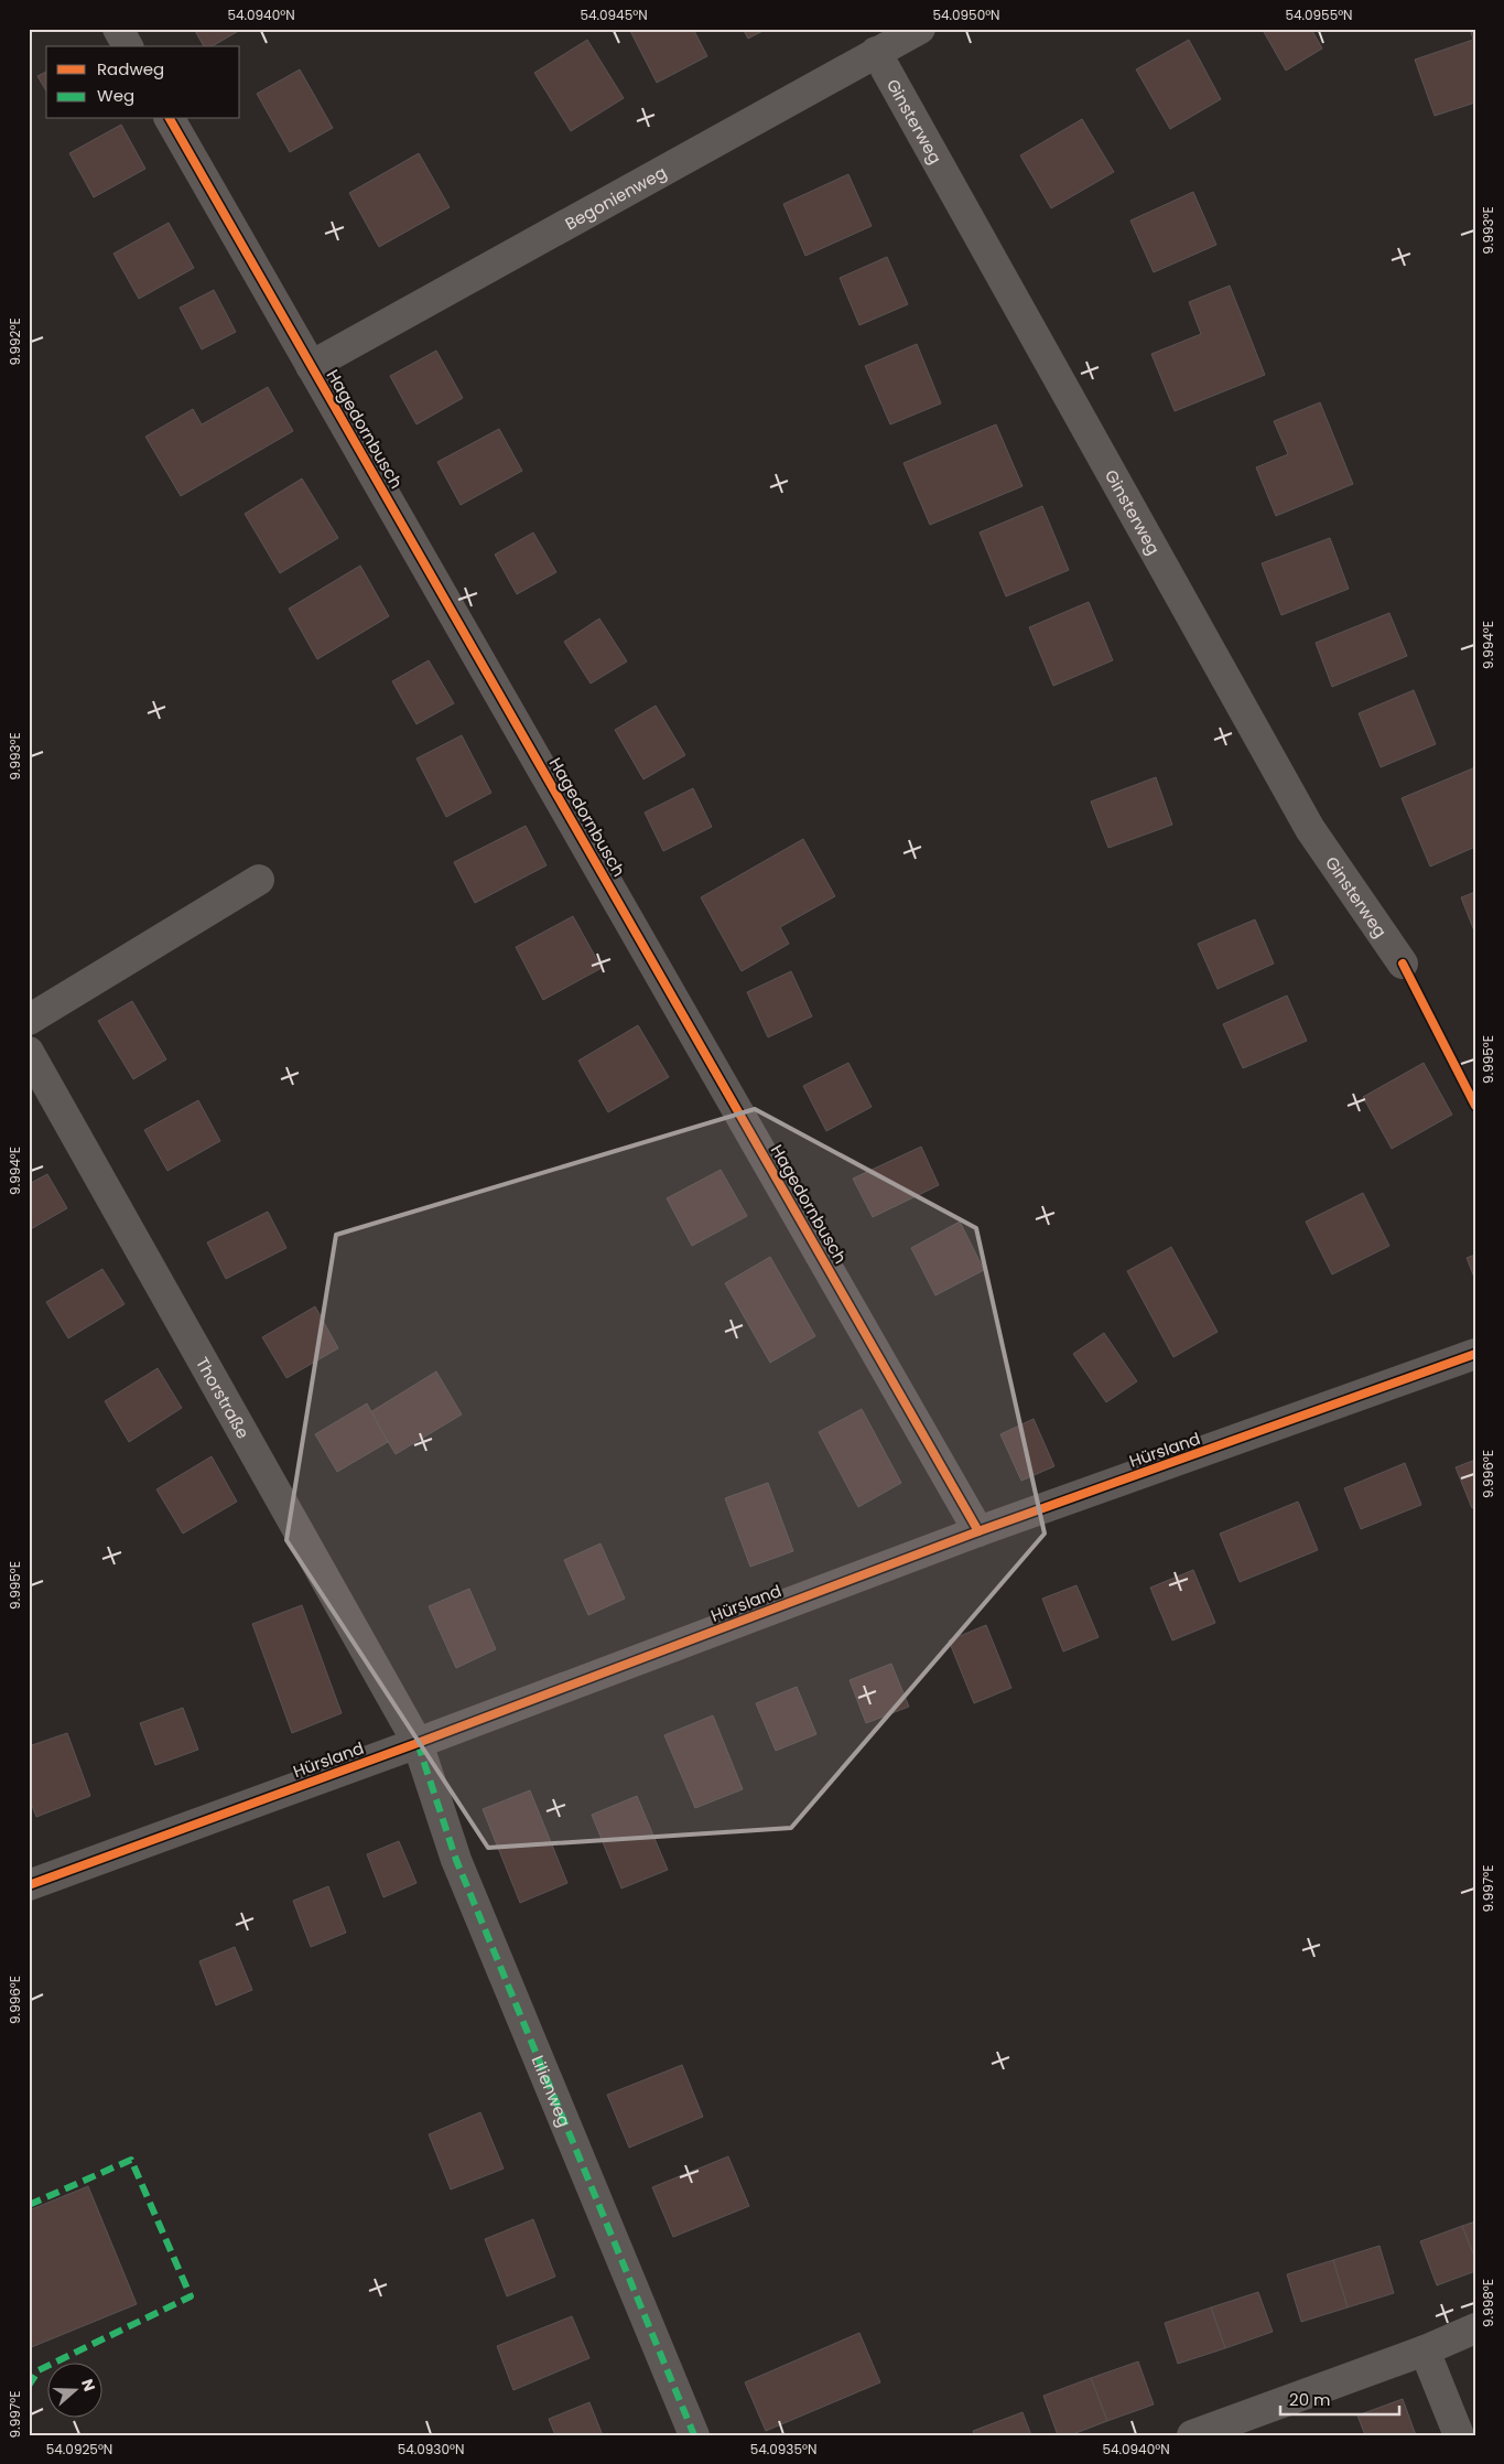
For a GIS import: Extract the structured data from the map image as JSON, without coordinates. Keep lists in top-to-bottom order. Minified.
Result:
{"streets":{"street":["Ginsterweg","Begonienweg","Hagedornbusch","Thorstraße","Hürsland","Lilienweg"]},"crossings":[["Ginsterweg","Begonienweg"],["Begonienweg","Hagedornbusch"],["Hagedornbusch","Hürsland"],["Thorstraße","Hürsland"],["Thorstraße","Lilienweg"],["Hürsland","Lilienweg"]],"legend":["Radweg","Weg"],"scale_bar":"20 m","north":"right","coordinates":["54.0940°N","54.0945°N","54.0950°N","54.0955°N","9.993°E","9.992°E","9.994°E","9.995°E","9.996°E","9.997°E","9.998°E","54.0925°N","54.0930°N","54.0935°N"]}
